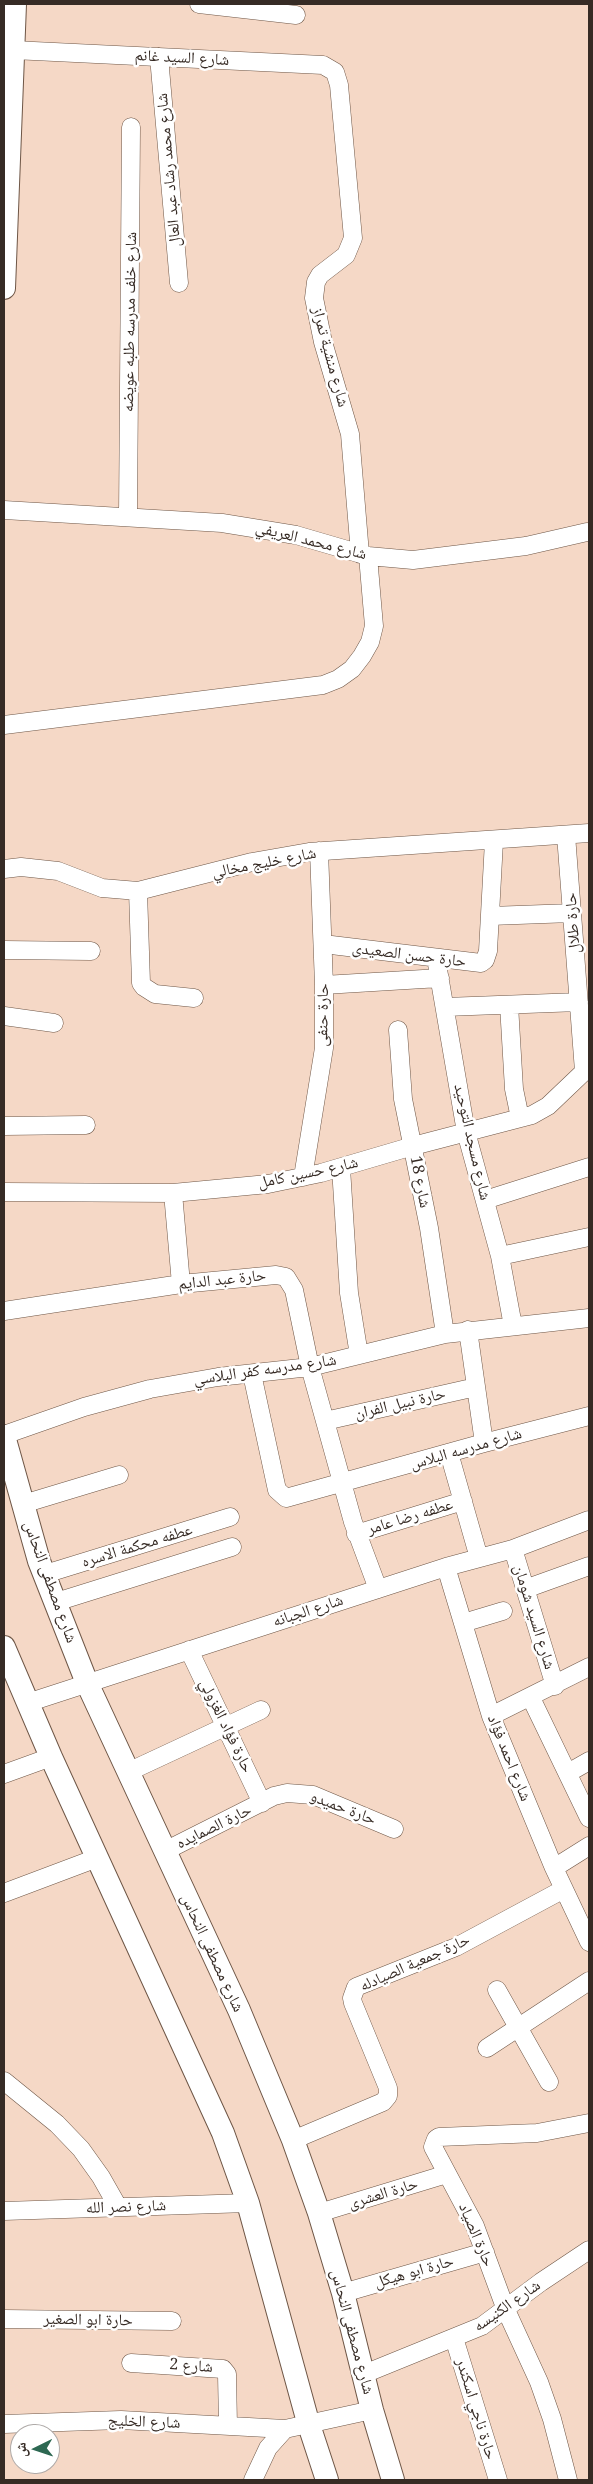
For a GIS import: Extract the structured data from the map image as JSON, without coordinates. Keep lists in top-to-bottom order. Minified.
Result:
{"streets":{"street":["شارع السيد غانم","شارع محمد رشاد عبد العال","شارع خلف مدرسه طلبه عويضه","شارع منشية تمراز","شارع محمد العريفي","شارع خليج مخالي","حارة طلال","حارة حسن الصعيدى","حارة حنفى","شارع مسجد التوحيد","شارع حسين كامل","شارع 18","حارة عبد الدايم","شارع مدرسه كفر البلاسي","حارة نبيل الفران","شارع مدرسه البلاس","عطفه رضا عامر","عطفه محكمة الاسره","شارع مصطفى النحاس","شارع الجبانه","شارع السيد شومان","حارة فؤاد الغزولي","شارع احمد فؤاد","حارة حميدو","حارة الصمايده","حارة جمعية الصيادله","حارة العشرى","شارع نصر الله","حارة الصياد","حارة ابو هيكل","شارع الكنيسه","حارة ابو الصغير","شارع 2","حارة ناجي اسكندر","شارع الخليج"]},"crossings":[["شارع السيد غانم","شارع محمد رشاد عبد العال"],["شارع السيد غانم","شارع منشية تمراز"],["شارع خلف مدرسه طلبه عويضه","شارع محمد العريفي"],["شارع منشية تمراز","شارع محمد العريفي"],["شارع خليج مخالي","حارة طلال"],["شارع خليج مخالي","حارة حنفى"],["حارة طلال","شارع حسين كامل"],["حارة حسن الصعيدى","حارة حنفى"],["حارة حسن الصعيدى","شارع مسجد التوحيد"],["حارة حنفى","شارع حسين كامل"],["شارع مسجد التوحيد","شارع حسين كامل"],["شارع مسجد التوحيد","شارع مدرسه كفر البلاسي"],["شارع حسين كامل","شارع 18"],["شارع 18","شارع مدرسه كفر البلاسي"],["حارة عبد الدايم","شارع مدرسه كفر البلاسي"],["حارة عبد الدايم","حارة نبيل الفران"],["حارة عبد الدايم","شارع مدرسه البلاس"],["حارة عبد الدايم","عطفه رضا عامر"],["حارة عبد الدايم","شارع الجبانه"],["شارع مدرسه كفر البلاسي","شارع مدرسه البلاس"],["شارع مدرسه كفر البلاسي","شارع مصطفى النحاس"],["عطفه محكمة الاسره","شارع مصطفى النحاس"],["شارع مصطفى النحاس","شارع الجبانه"],["شارع مصطفى النحاس","حارة الصمايده"],["شارع مصطفى النحاس","حارة جمعية الصيادله"],["شارع مصطفى النحاس","حارة العشرى"],["شارع مصطفى النحاس","حارة ابو هيكل"],["شارع مصطفى النحاس","شارع الكنيسه"],["شارع الجبانه","شارع السيد شومان"],["شارع الجبانه","حارة فؤاد الغزولي"],["شارع الجبانه","شارع احمد فؤاد"],["حارة فؤاد الغزولي","حارة حميدو"],["حارة فؤاد الغزولي","حارة الصمايده"],["شارع احمد فؤاد","حارة جمعية الصيادله"],["حارة حميدو","حارة الصمايده"],["حارة العشرى","حارة الصياد"],["حارة الصياد","حارة ابو هيكل"],["حارة الصياد","شارع الكنيسه"],["شارع الكنيسه","حارة ناجي اسكندر"],["شارع 2","شارع الخليج"]],"north":"left"}
